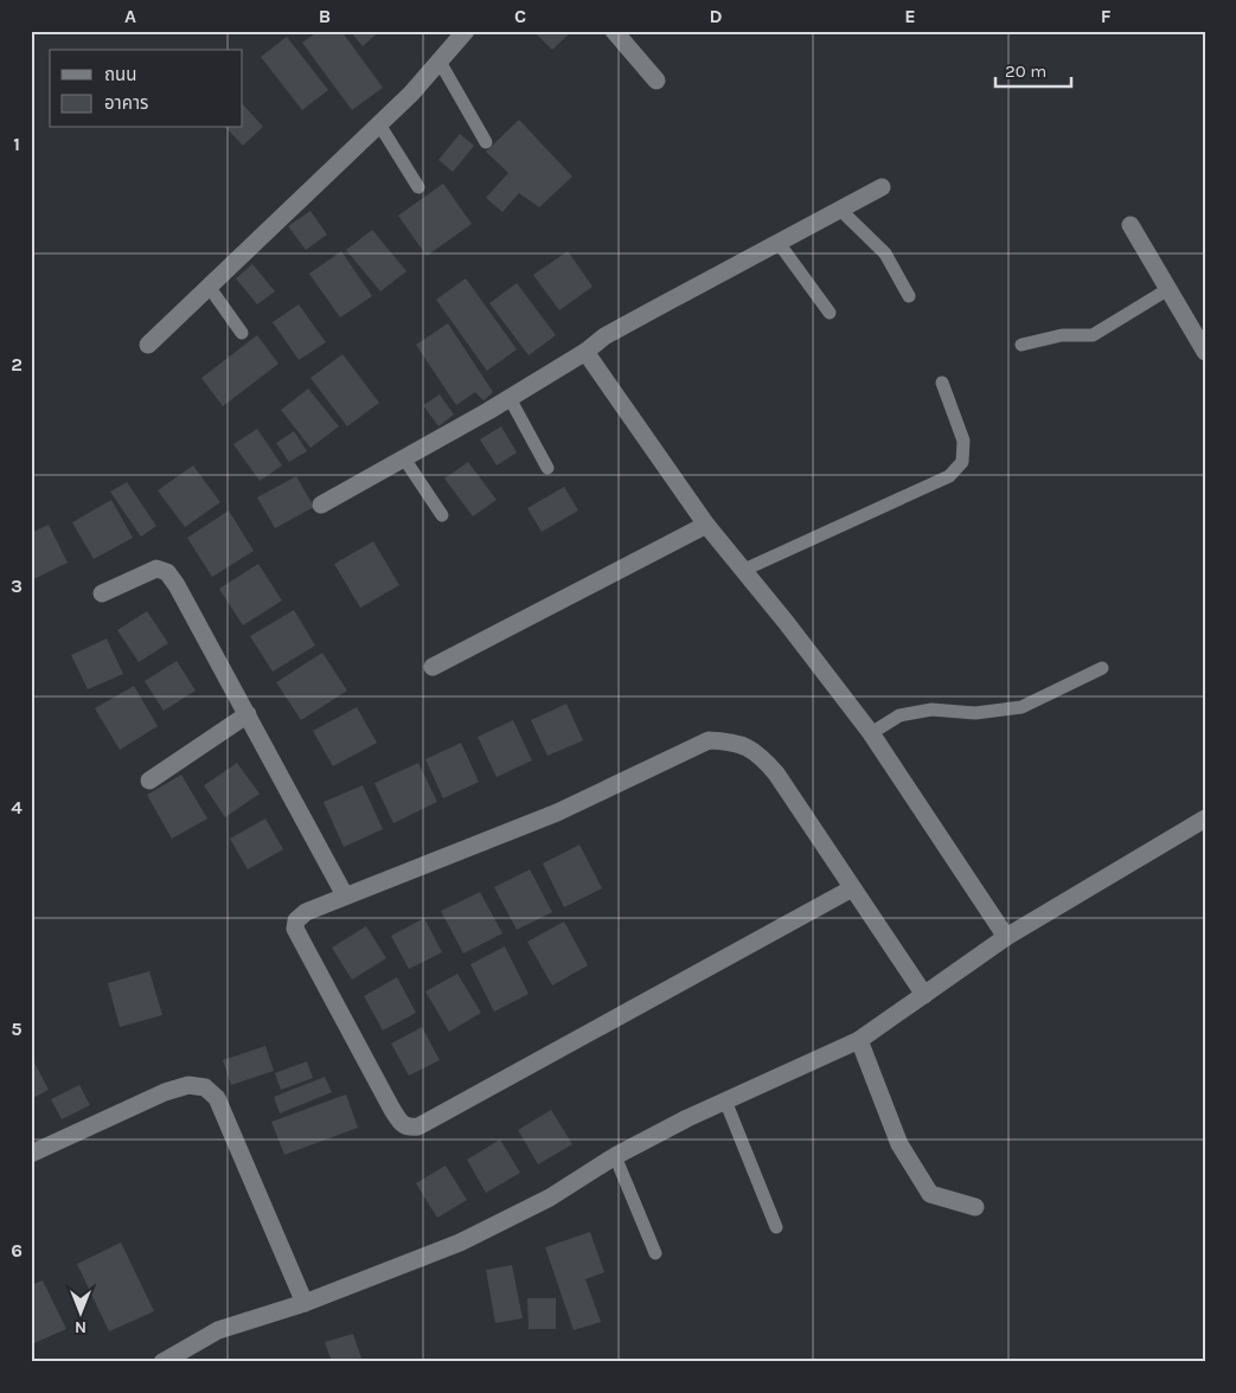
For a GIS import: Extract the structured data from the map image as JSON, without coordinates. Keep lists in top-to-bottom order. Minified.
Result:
{"legend":["ถนน","อาคาร"],"scale_bar":"20 m","north":"bottom","grid":{"columns":["A","B","C","D","E","F"],"rows":["1","2","3","4","5","6"]}}
